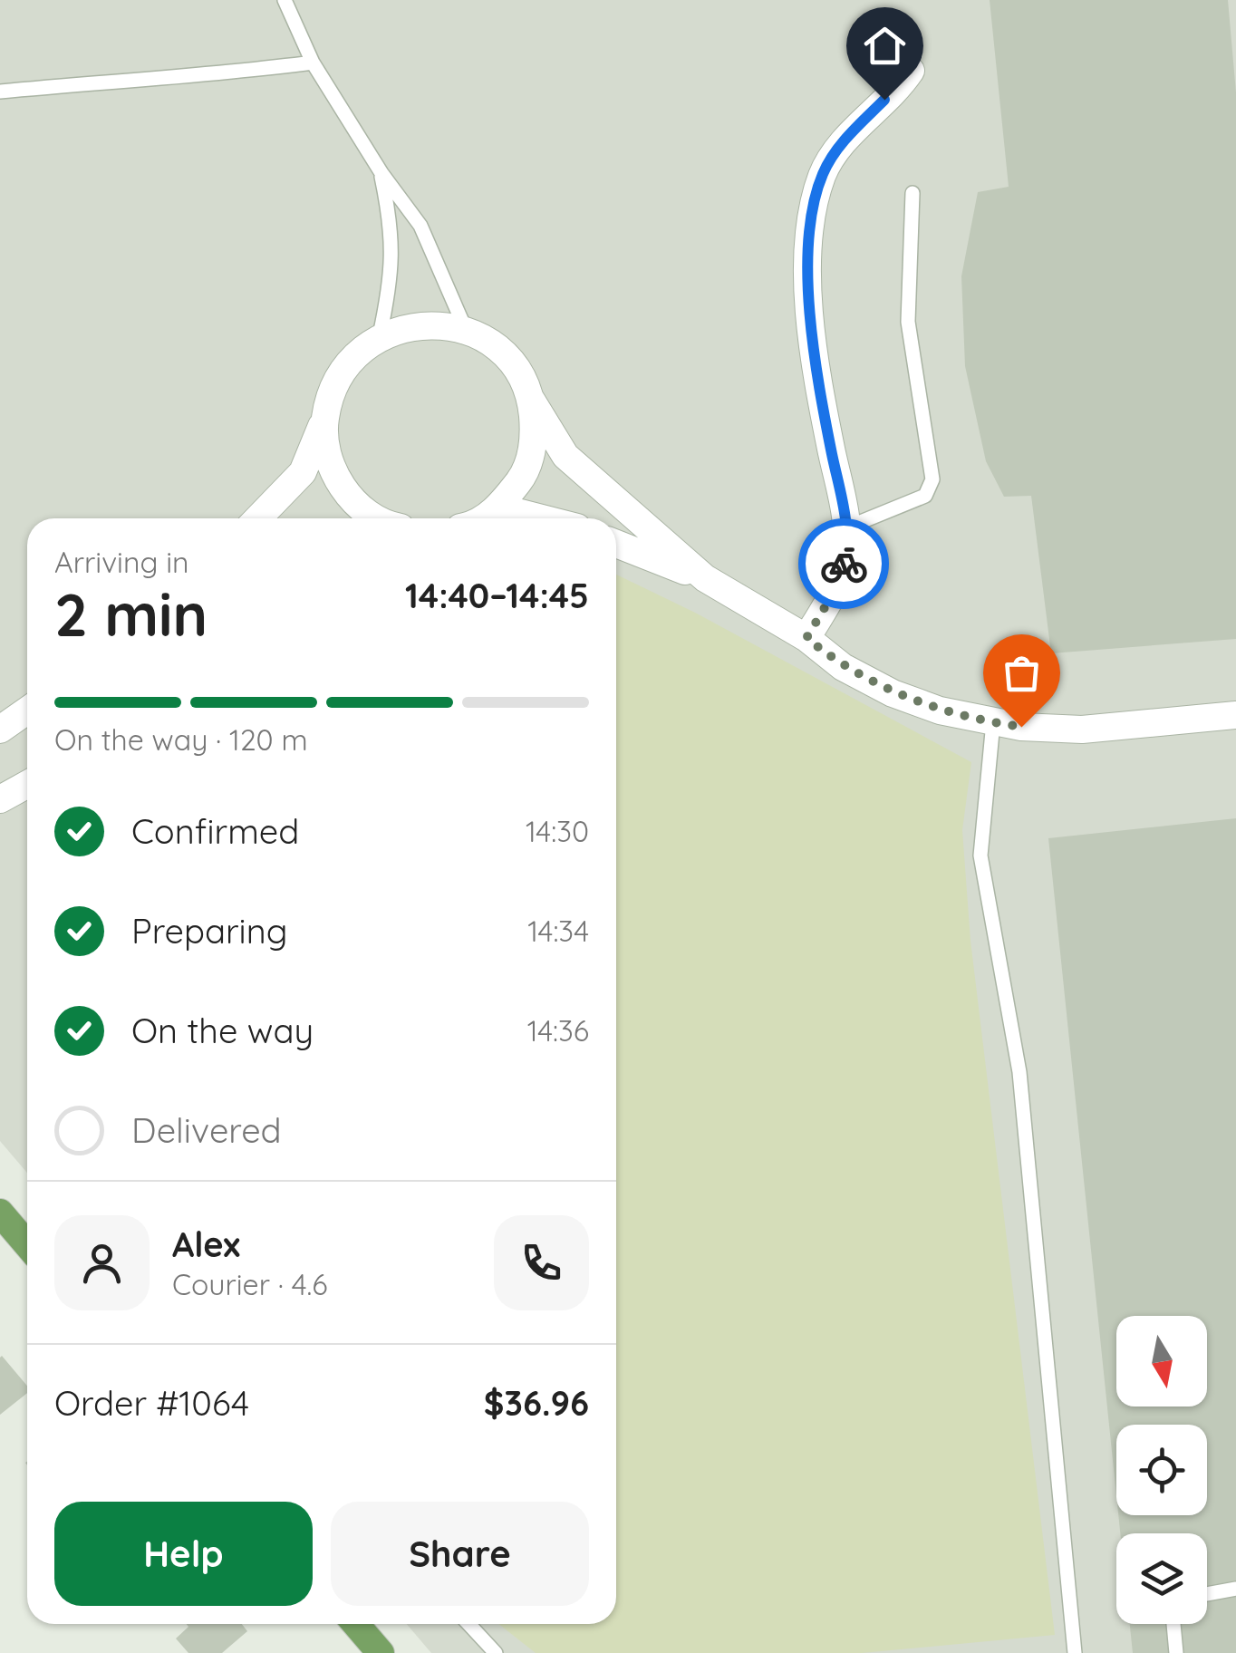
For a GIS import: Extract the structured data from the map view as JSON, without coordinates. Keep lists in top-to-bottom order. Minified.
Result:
{"north":"bottom","page":{"heading":["2 min","Arriving in","14:40–14:45"],"panel":["Alex","Courier · 4.6","Order #1064","$36.96"],"bar":"On the way · 120 m","list":[["Confirmed","14:30"],["Preparing","14:34"],["On the way","14:36"],"Delivered"],"buttons":["Help","Share"]}}
